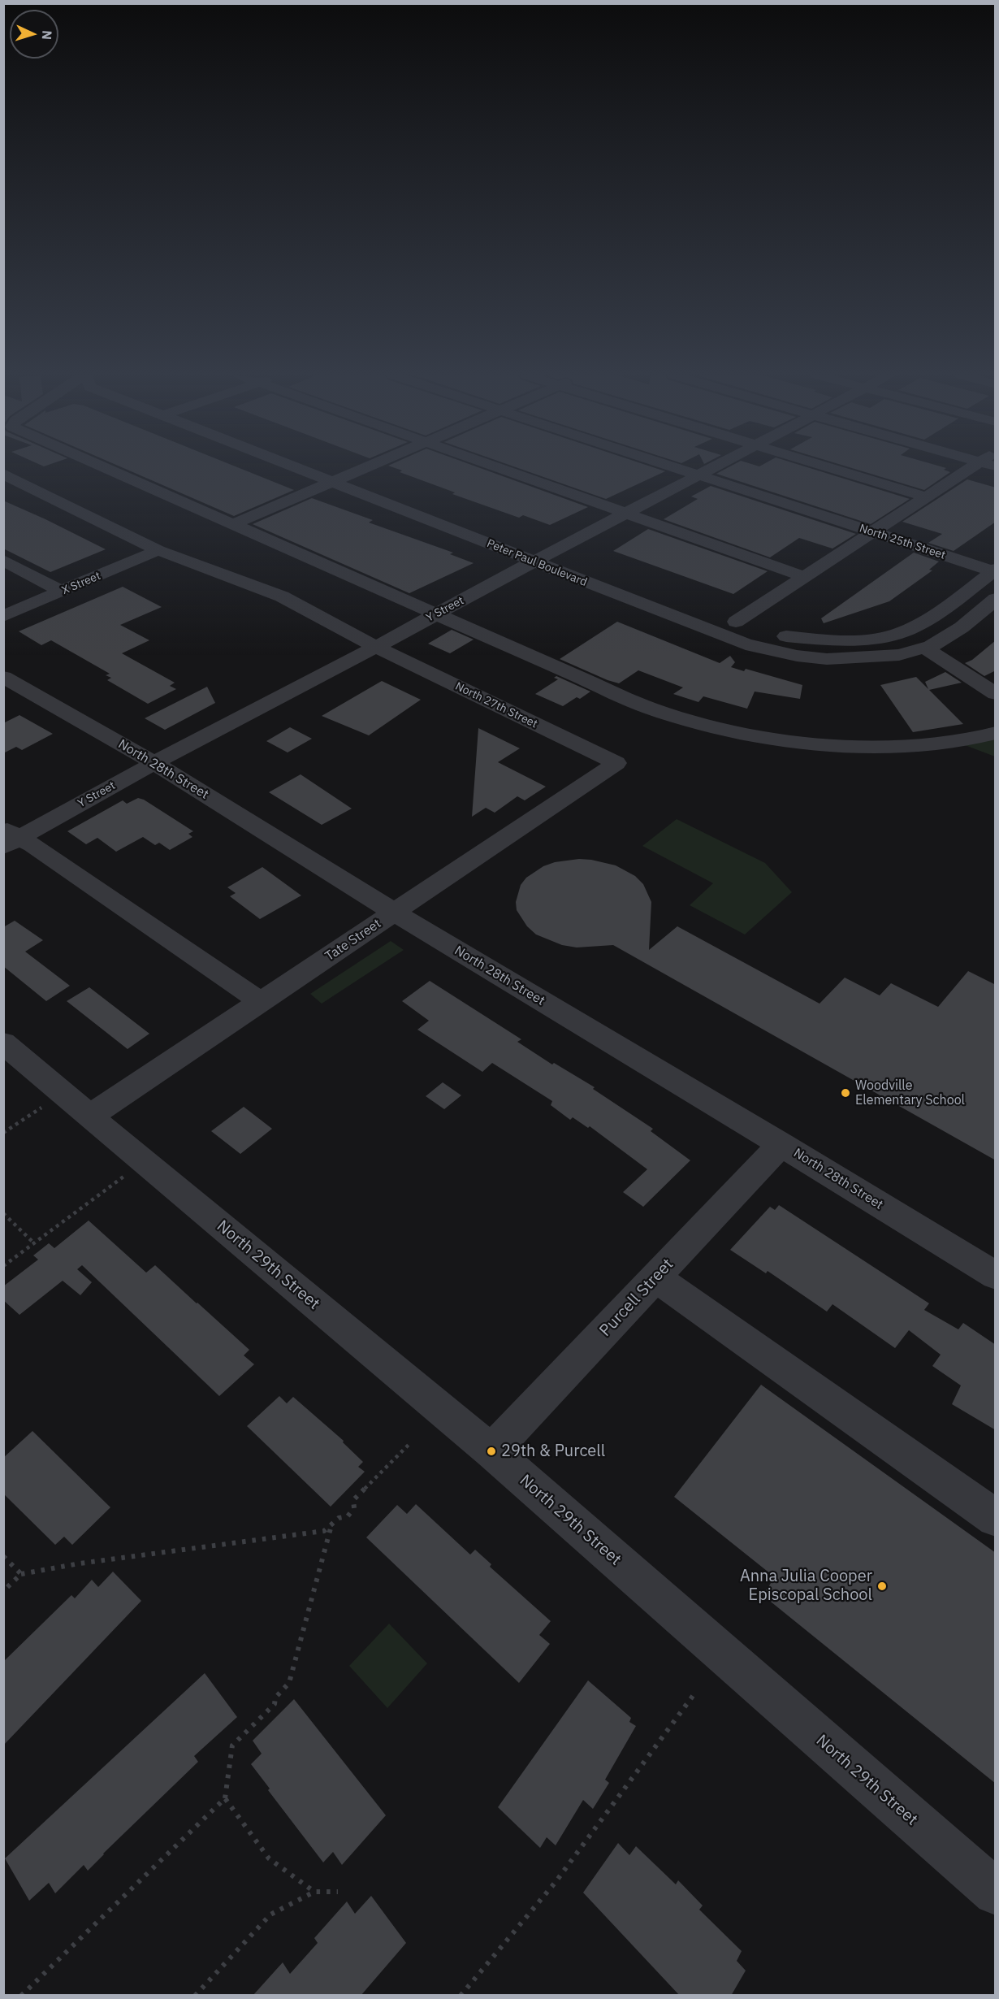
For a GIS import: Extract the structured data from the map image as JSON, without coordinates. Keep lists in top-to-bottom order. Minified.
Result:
{"streets":{"street":["North 25th Street","Peter Paul Boulevard","X Street","Y Street","North 27th Street","North 28th Street","Tate Street","North 29th Street","Purcell Street"]},"crossings":[["North 25th Street","Y Street"],["Peter Paul Boulevard","Y Street"],["X Street","North 27th Street"],["Y Street","North 27th Street"],["Y Street","North 28th Street"],["North 27th Street","Tate Street"],["North 28th Street","Tate Street"],["North 28th Street","Purcell Street"],["Tate Street","North 29th Street"],["North 29th Street","Purcell Street"]],"places":["Woodville Elementary School","29th & Purcell","Anna Julia Cooper Episcopal School"],"north":"right"}
